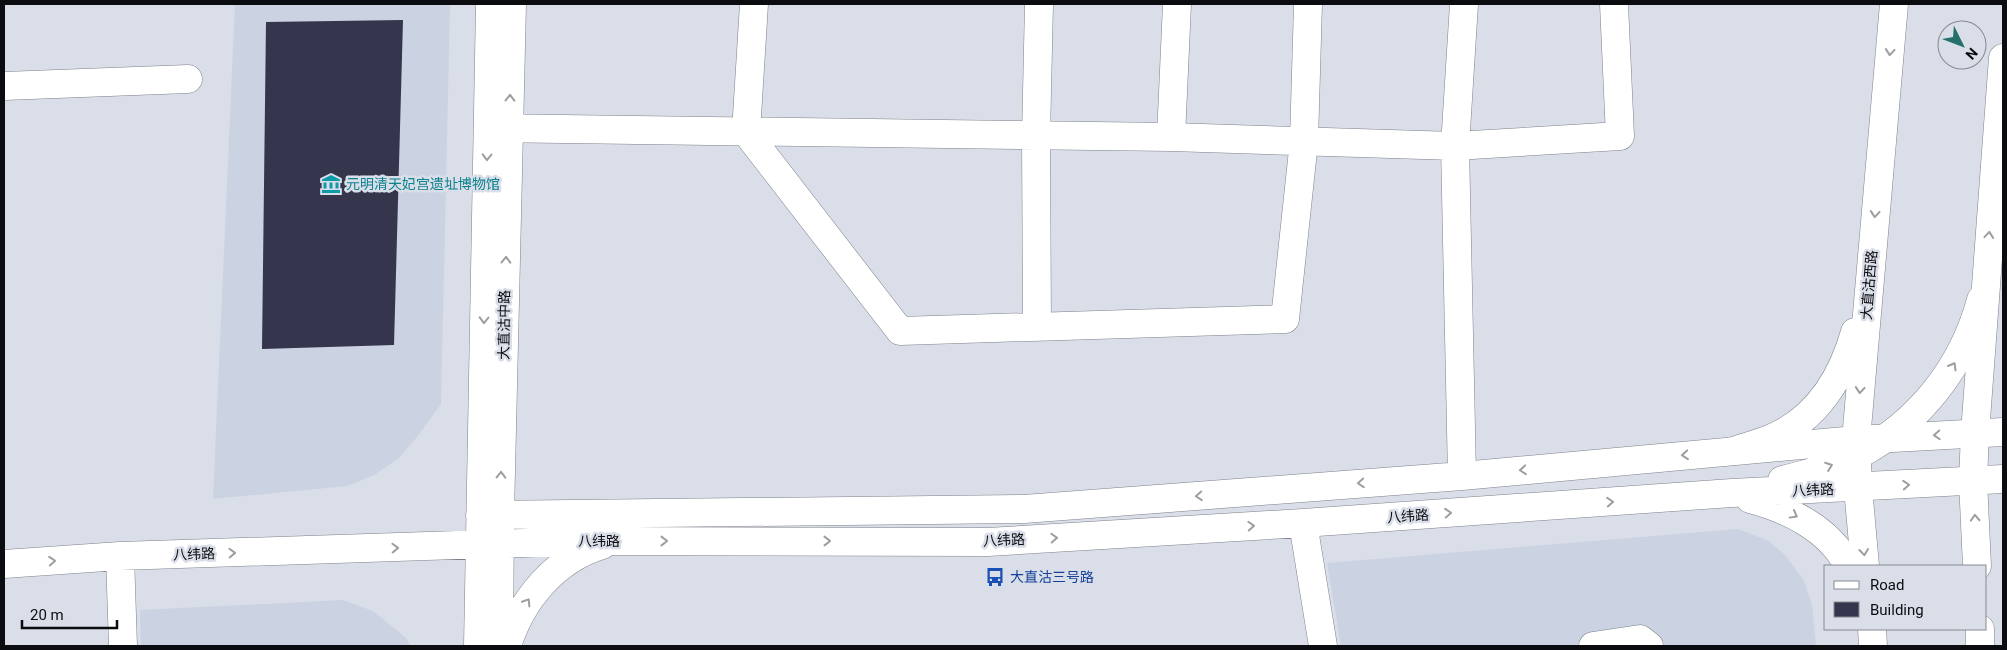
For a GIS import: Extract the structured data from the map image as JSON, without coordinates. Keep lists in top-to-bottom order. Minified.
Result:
{"streets":{"street":["大直沽西路","大直沽中路","八纬路"]},"crossings":[["大直沽西路","八纬路"],["大直沽中路","八纬路"]],"places":{"museum":["元明清天妃宫遗址博物馆"],"bus stop":["大直沽三号路"]},"legend":["Road","Building"],"scale_bar":"20 m","north":"bottom right"}
